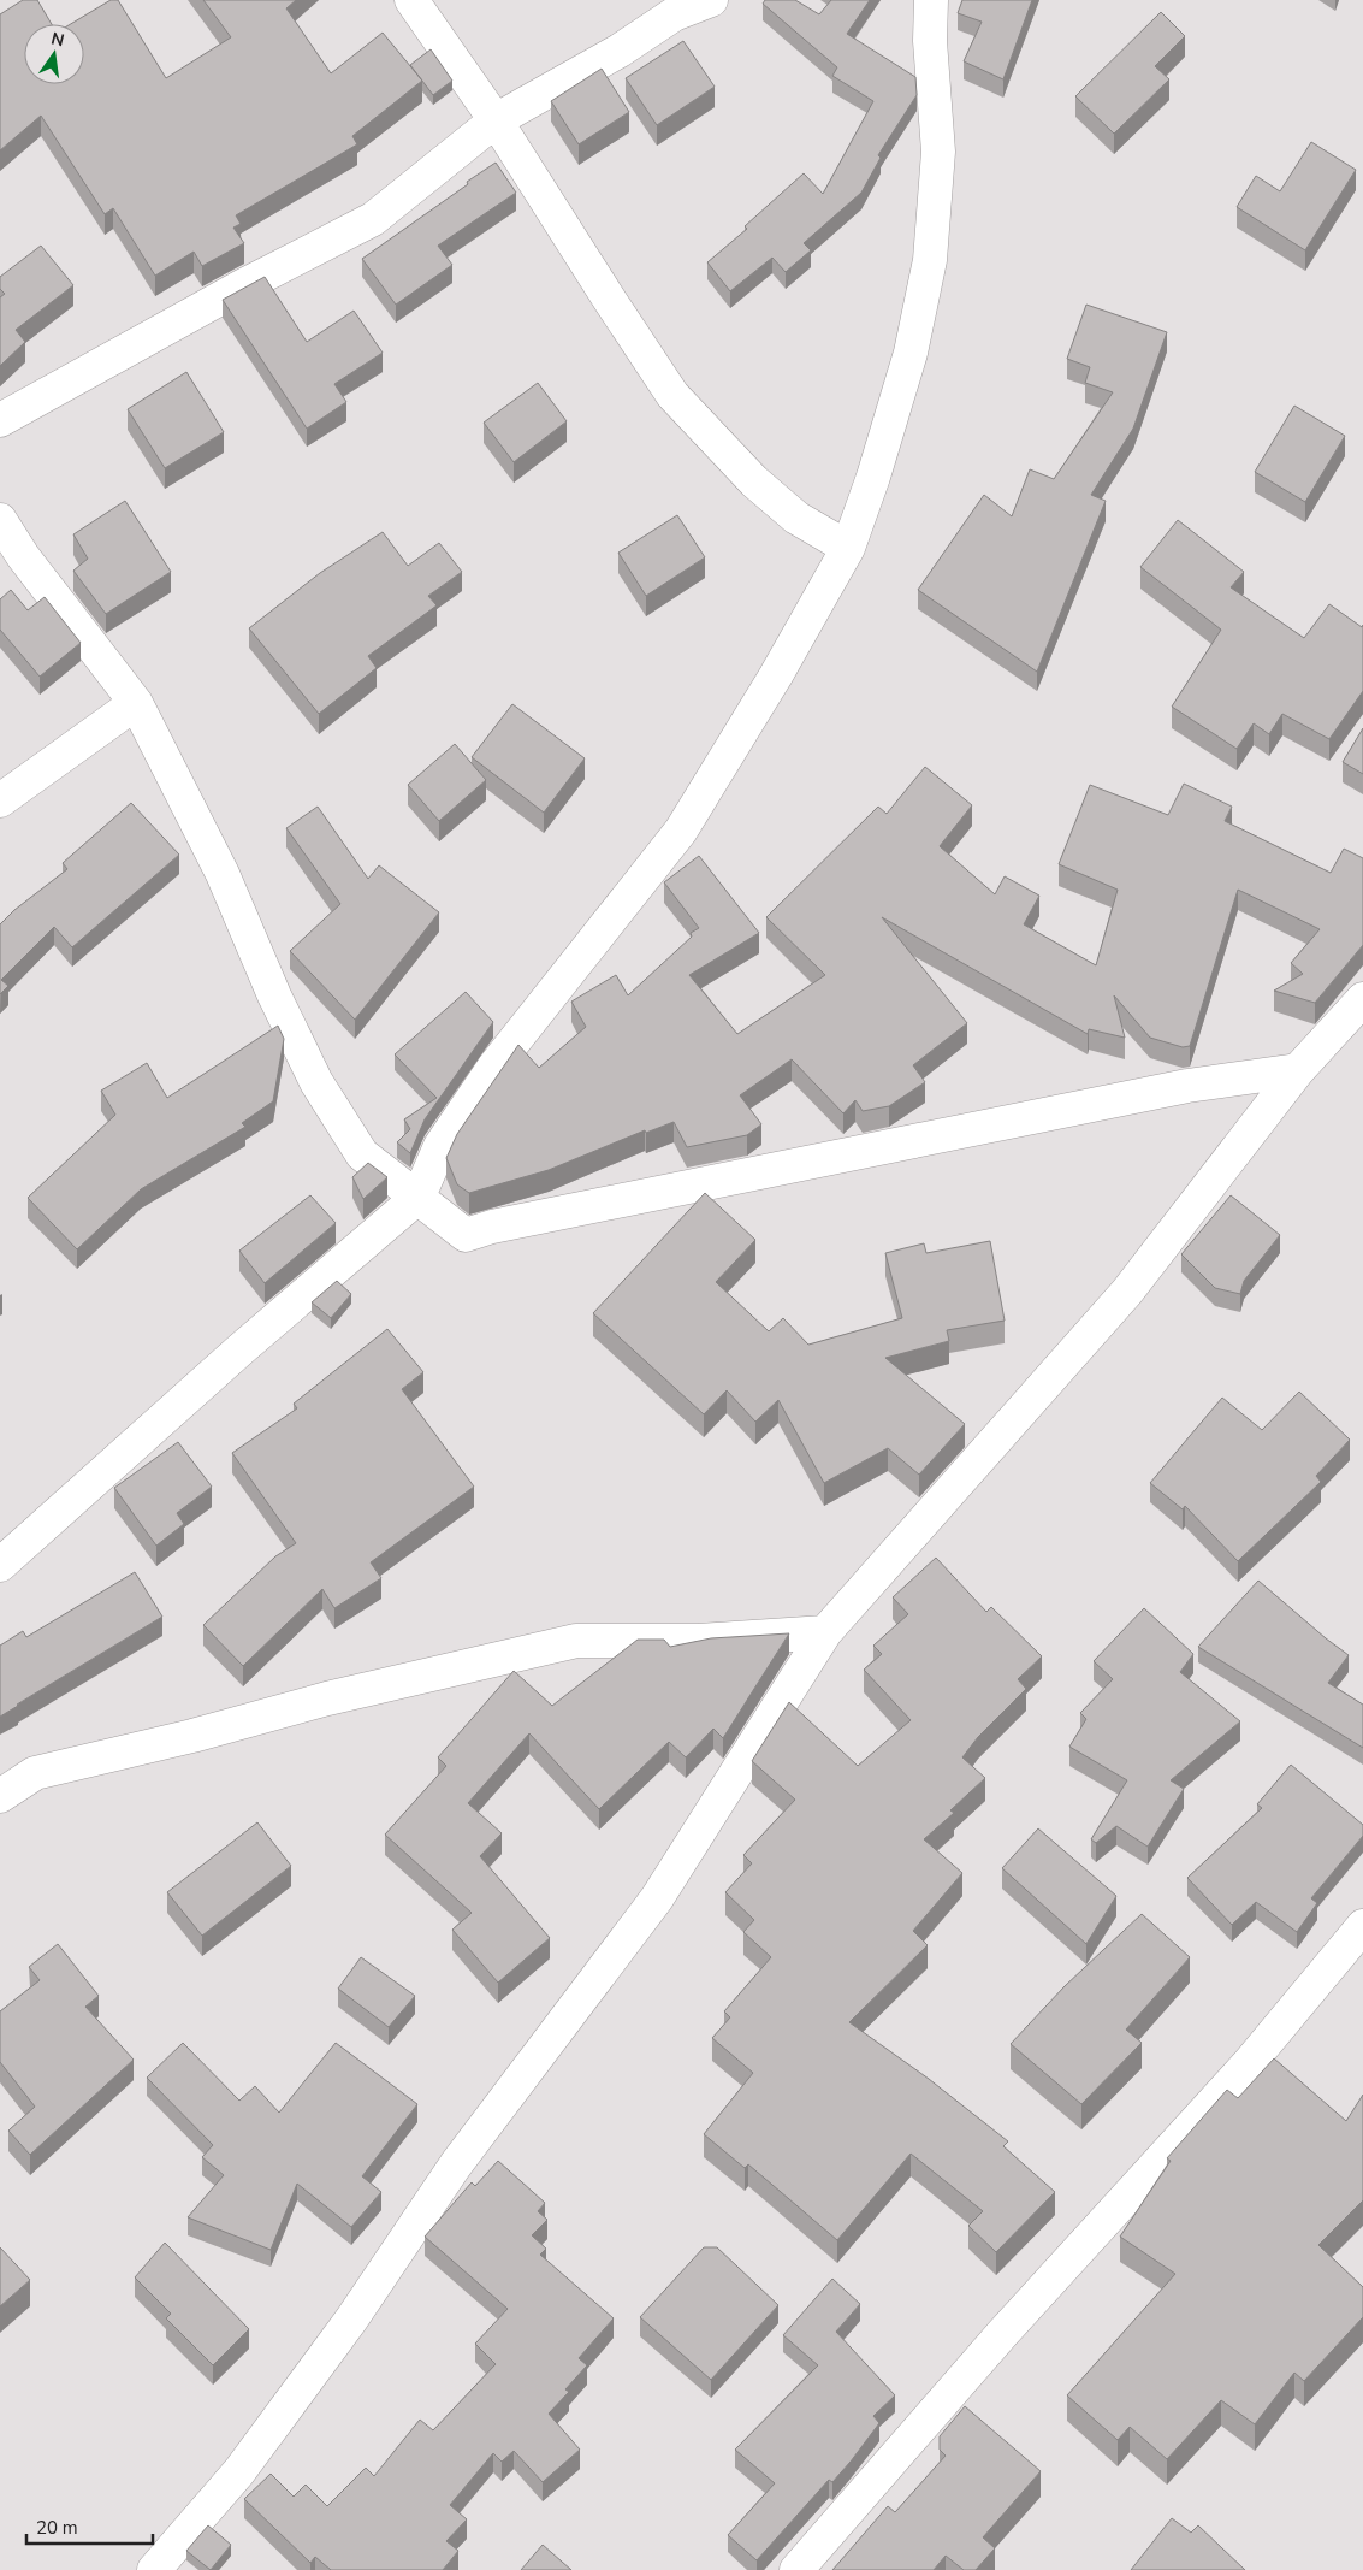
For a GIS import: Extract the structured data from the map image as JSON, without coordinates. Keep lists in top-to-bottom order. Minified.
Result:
{"scale_bar":"20 m","north":"top"}
